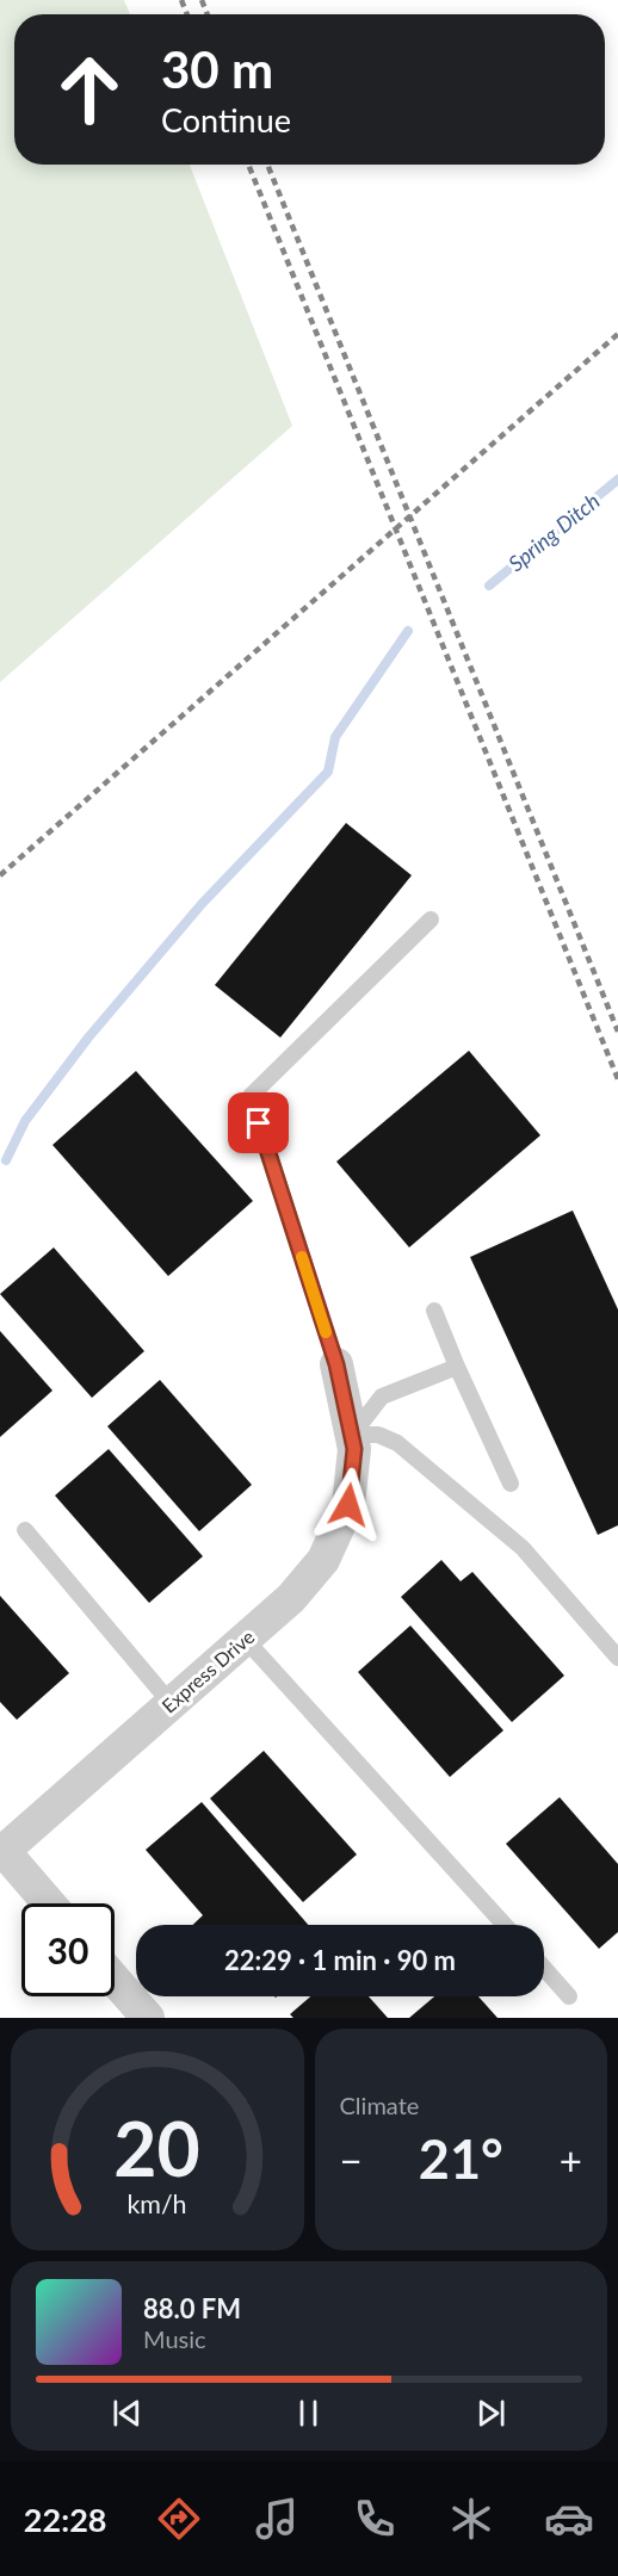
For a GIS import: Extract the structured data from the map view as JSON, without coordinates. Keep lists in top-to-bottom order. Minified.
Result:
{"streets":{"street":["Express Drive"]},"water":["Spring Ditch"],"page":{"turn":["30 m","Continue"],"limit":"30","trip":"22:29 · 1 min · 90 m","tile":"Climate","heat":["−","21°","+"],"song":["88.0 FM","Music"],"tabs":"22:28","gauge":["20","km/h"]}}
